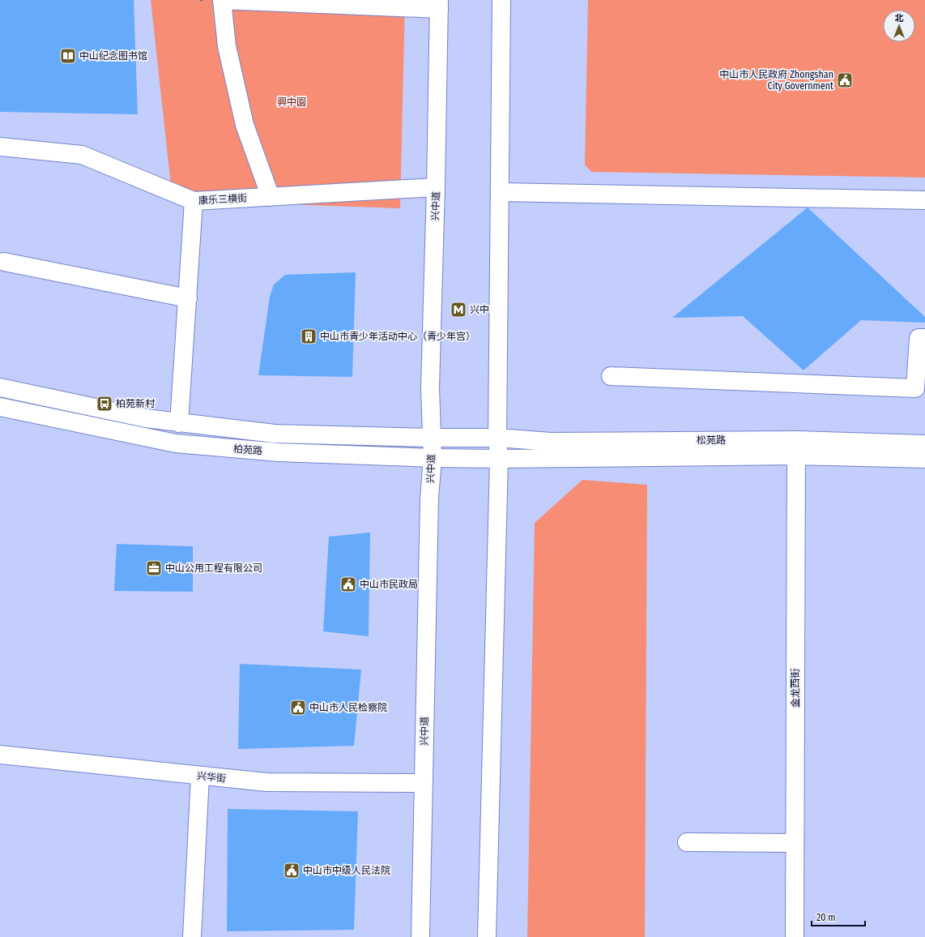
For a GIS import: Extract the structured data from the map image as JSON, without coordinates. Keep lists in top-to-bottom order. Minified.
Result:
{"streets":{"street":["康乐三横街","兴中道","松苑路","柏苑路","金龙西街","兴华街"]},"crossings":[["康乐三横街","兴中道"],["兴中道","柏苑路"],["兴中道","兴华街"],["松苑路","柏苑路"],["松苑路","金龙西街"]],"parks":["興中園"],"places":{"library":["中山纪念图书馆"],"public building":["中山市人民政府 Zhongshan City Government","中山市民政局","中山市人民检察院","中山市中级人民法院"],"metro station":["兴中"],"building":["中山市青少年活动中心（青少年宫）"],"bus stop":["柏苑新村"],"office":["中山公用工程有限公司"]},"scale_bar":"20 m","north":"top"}
